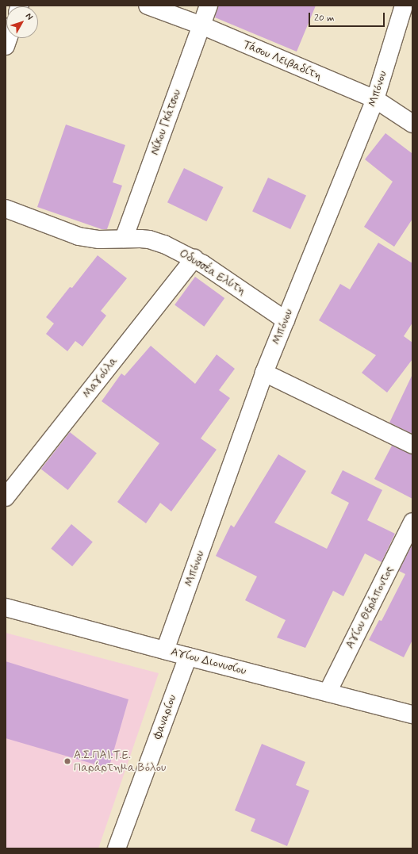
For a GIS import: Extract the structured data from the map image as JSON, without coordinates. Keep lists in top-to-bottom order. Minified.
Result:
{"streets":{"street":["Τάσου Λειβαδίτη","Μπόνου","Νίκου Γκάτσου","Οδυσσέα Ελύτη","Μαγούλα","Αγίου Θεράποντος","Αγίου Διονυσίου","Φαναρίου"]},"crossings":[["Τάσου Λειβαδίτη","Μπόνου"],["Τάσου Λειβαδίτη","Νίκου Γκάτσου"],["Μπόνου","Οδυσσέα Ελύτη"],["Μπόνου","Αγίου Διονυσίου"],["Νίκου Γκάτσου","Οδυσσέα Ελύτη"],["Οδυσσέα Ελύτη","Μαγούλα"],["Αγίου Θεράποντος","Αγίου Διονυσίου"],["Αγίου Διονυσίου","Φαναρίου"]],"places":["Α.Σ.ΠΑΙ.Τ.Ε. Παράρτημα Βόλου"],"scale_bar":"20 m","north":"top right"}
